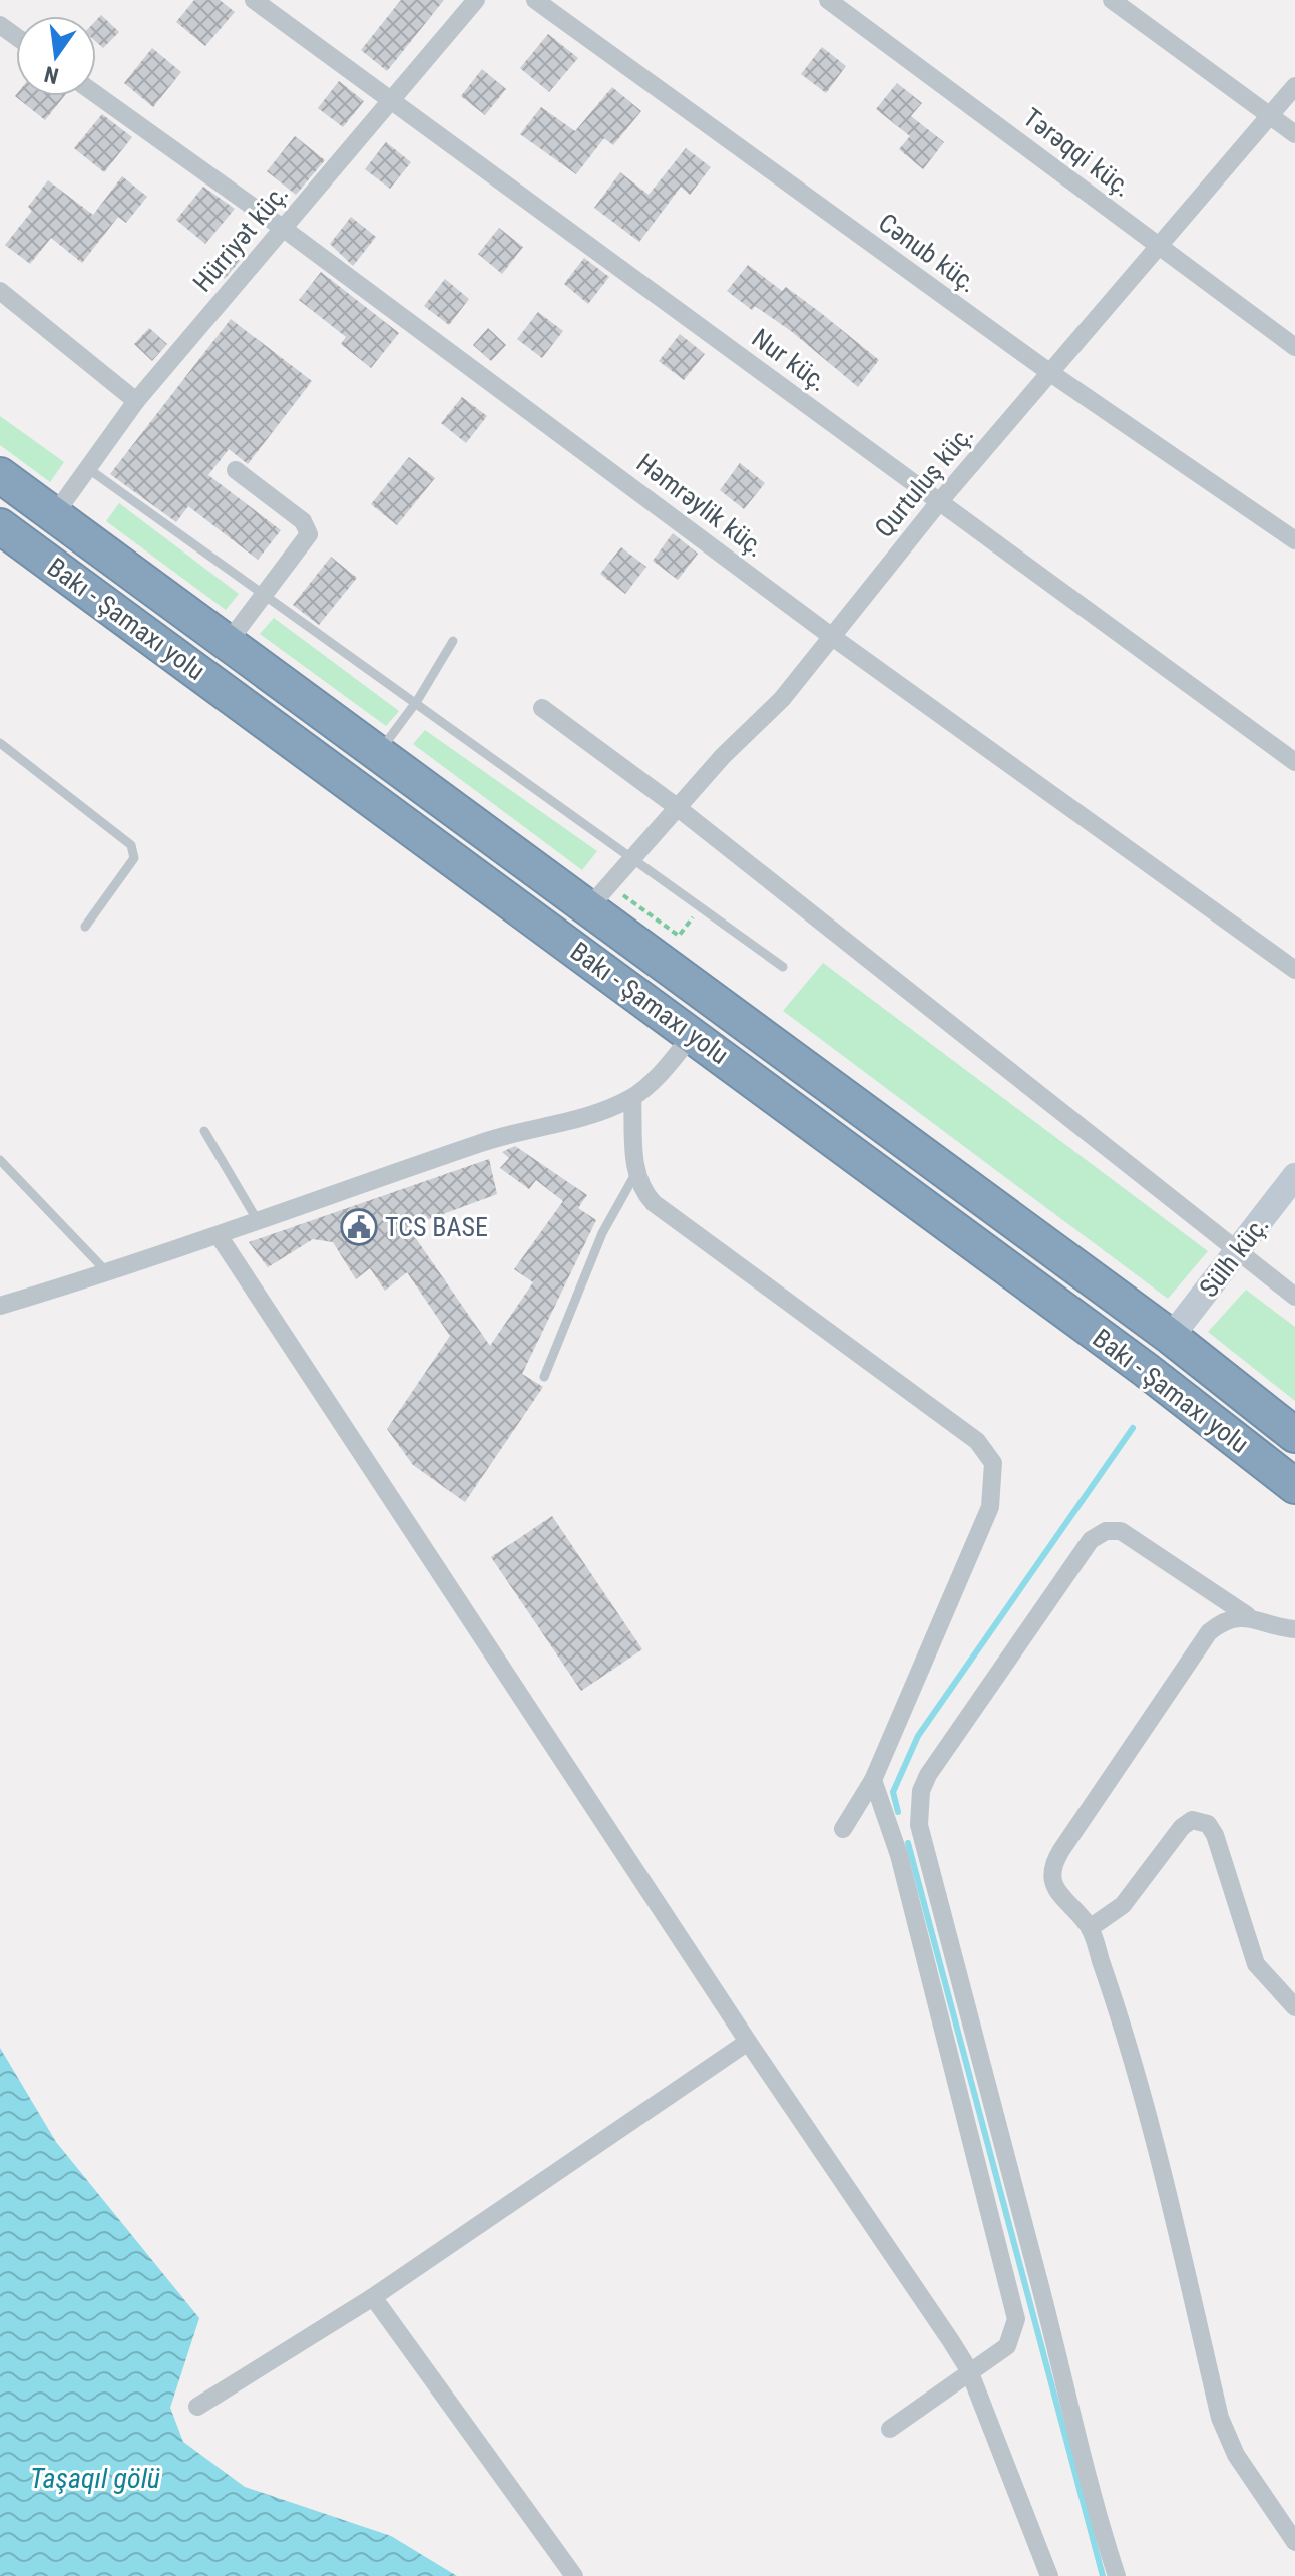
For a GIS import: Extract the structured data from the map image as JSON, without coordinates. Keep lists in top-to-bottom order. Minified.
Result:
{"streets":{"highway":["Bakı - Şamaxı yolu"],"street":["Tərəqqi küç.","Hürriyət küç.","Cənub küç.","Nur küç.","Qurtuluş küç.","Həmrəylik küç.","Sülh küç."]},"crossings":[["Tərəqqi küç.","Qurtuluş küç."],["Hürriyət küç.","Nur küç."],["Hürriyət küç.","Həmrəylik küç."],["Hürriyət küç.","Bakı - Şamaxı yolu"],["Cənub küç.","Qurtuluş küç."],["Nur küç.","Qurtuluş küç."],["Qurtuluş küç.","Həmrəylik küç."],["Qurtuluş küç.","Bakı - Şamaxı yolu"],["Bakı - Şamaxı yolu","Sülh küç."]],"water":["Taşaqıl gölü"],"places":{"public building":["TCS BASE"]},"north":"bottom"}
